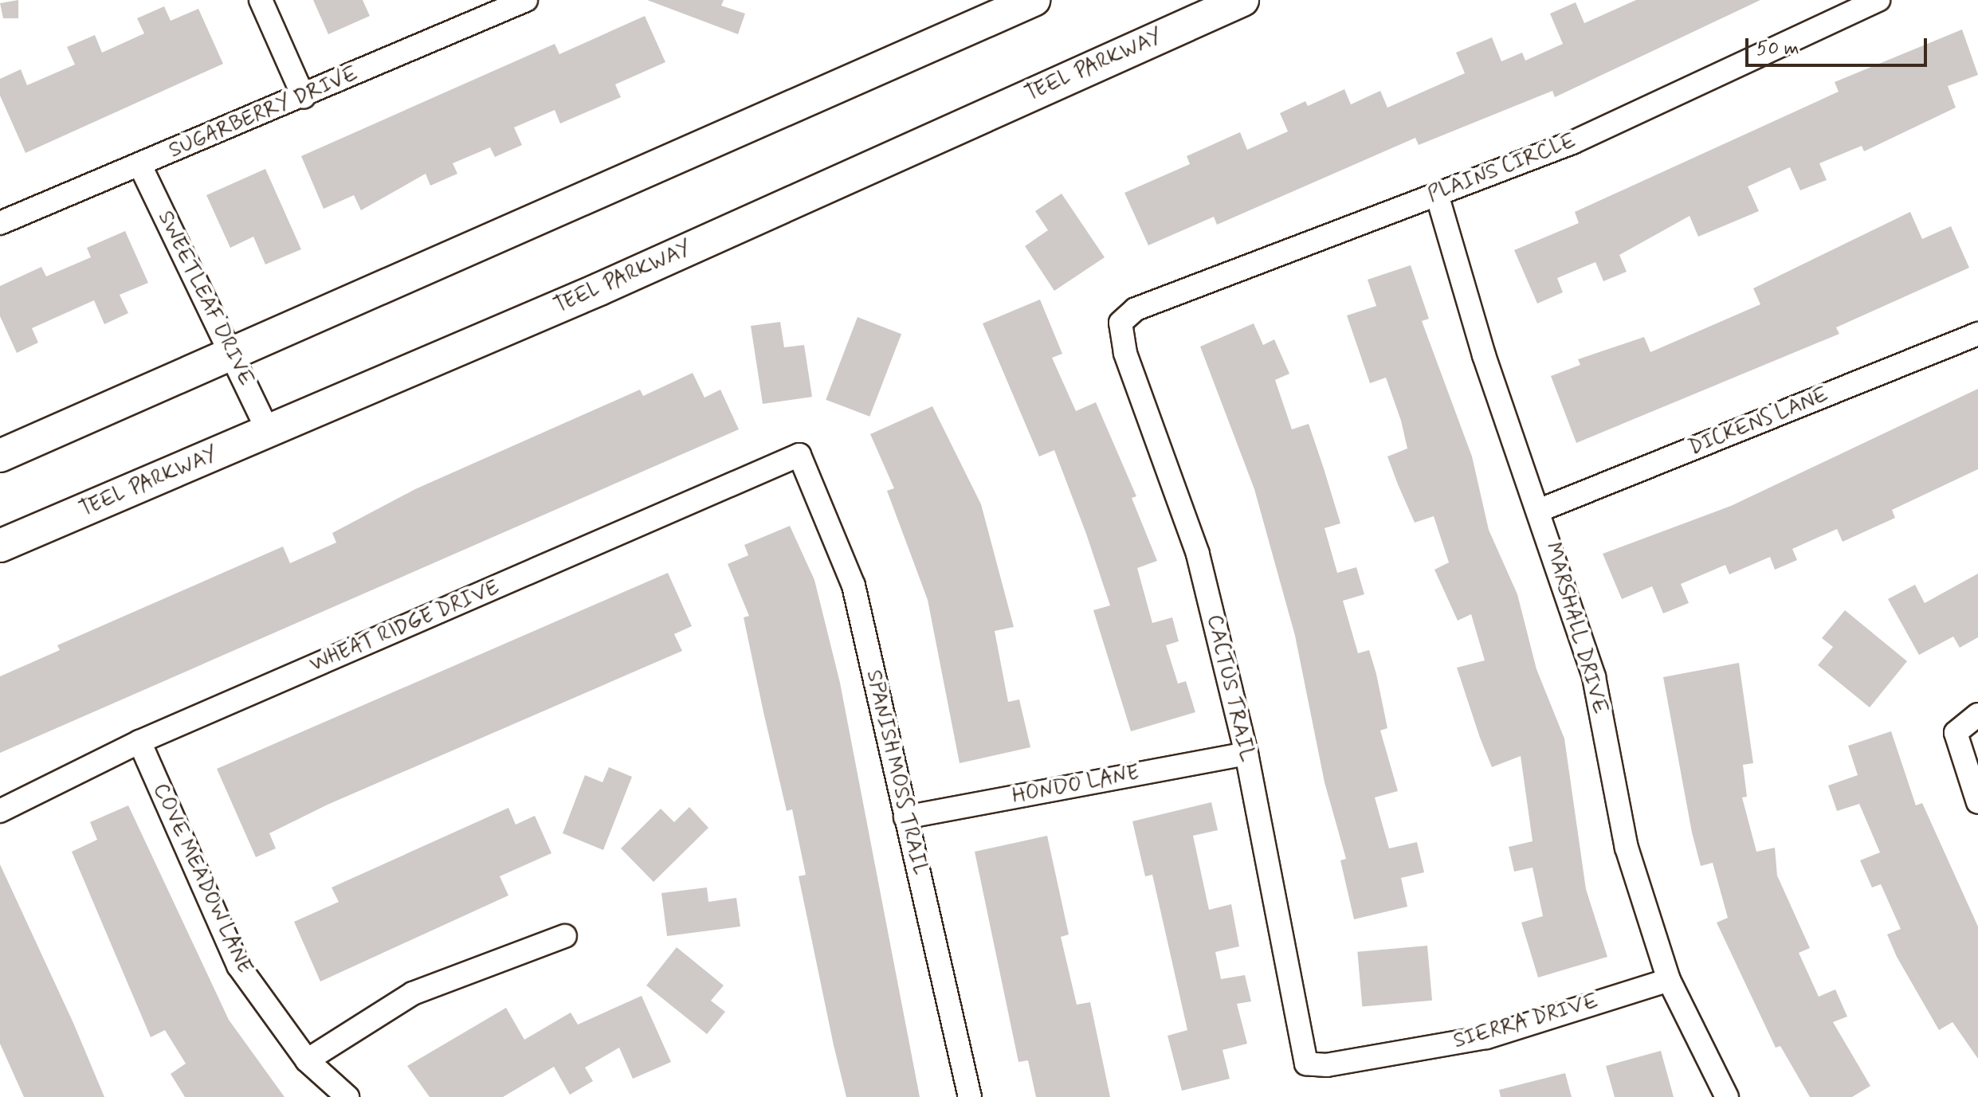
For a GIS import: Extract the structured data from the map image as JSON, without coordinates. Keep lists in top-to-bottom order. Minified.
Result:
{"streets":{"main road":["TEEL PARKWAY"],"street":["SUGARBERRY DRIVE","PLAINS CIRCLE","SWEETLEAF DRIVE","DICKENS LANE","WHEAT RIDGE DRIVE","MARSHALL DRIVE","CACTUS TRAIL","SPANISH MOSS TRAIL","HONDO LANE","COVE MEADOW LANE","SIERRA DRIVE"]},"crossings":[["TEEL PARKWAY","SWEETLEAF DRIVE"],["SUGARBERRY DRIVE","SWEETLEAF DRIVE"],["PLAINS CIRCLE","MARSHALL DRIVE"],["PLAINS CIRCLE","CACTUS TRAIL"],["DICKENS LANE","MARSHALL DRIVE"],["WHEAT RIDGE DRIVE","SPANISH MOSS TRAIL"],["WHEAT RIDGE DRIVE","COVE MEADOW LANE"],["MARSHALL DRIVE","SIERRA DRIVE"],["CACTUS TRAIL","HONDO LANE"],["CACTUS TRAIL","SIERRA DRIVE"],["SPANISH MOSS TRAIL","HONDO LANE"]],"scale_bar":"50 m"}
